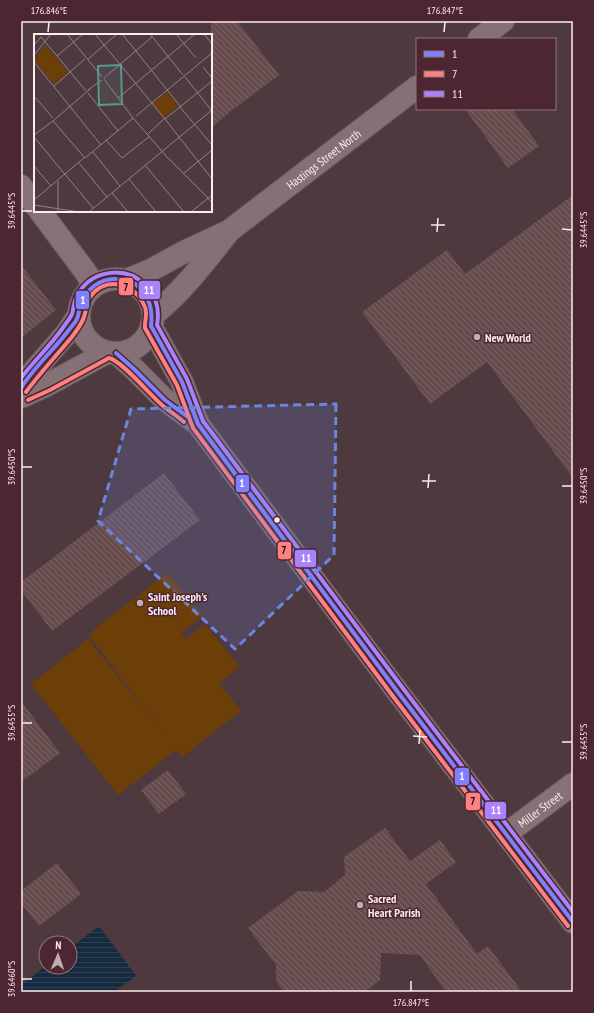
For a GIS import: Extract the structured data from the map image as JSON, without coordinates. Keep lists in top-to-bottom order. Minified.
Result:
{"streets":{"main road":["Hastings Street North"],"street":["Miller Street"]},"places":["New World","Saint Joseph's School","Sacred Heart Parish"],"lines":["transit line 11","transit line 1","transit line 7"],"legend":["1","7","11"],"north":"top","coordinates":["176.846°E","176.847°E","39.6445°S","39.6450°S","39.6455°S","39.6460°S"]}
